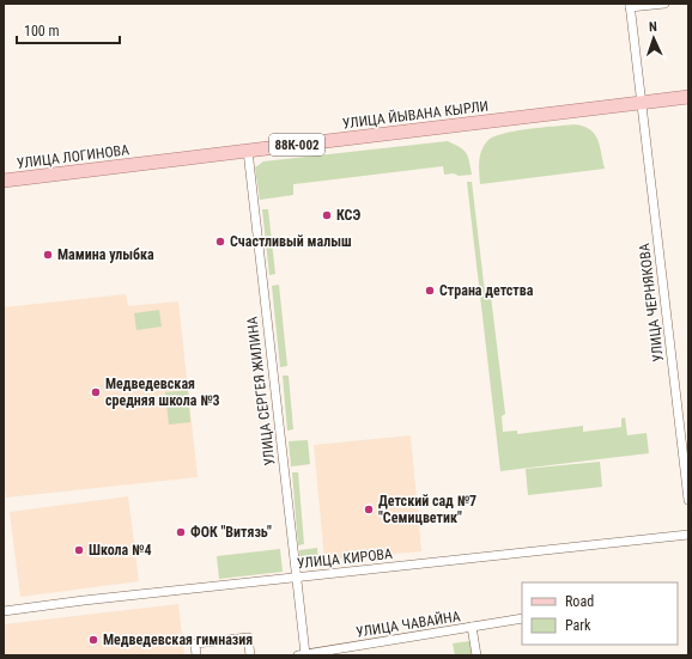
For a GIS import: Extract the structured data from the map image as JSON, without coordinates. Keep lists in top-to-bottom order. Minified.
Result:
{"streets":{"main road":["УЛИЦА ЙЫВАНА КЫРЛИ","88К-002","УЛИЦА ЛОГИНОВА"],"street":["УЛИЦА ЧЕРНЯКОВА","УЛИЦА СЕРГЕЯ ЖИЛИНА","УЛИЦА КИРОВА","УЛИЦА ЧАВАЙНА"]},"crossings":[["УЛИЦА ЙЫВАНА КЫРЛИ","УЛИЦА ЛОГИНОВА"],["УЛИЦА ЙЫВАНА КЫРЛИ","УЛИЦА ЧЕРНЯКОВА"],["УЛИЦА ЙЫВАНА КЫРЛИ","УЛИЦА СЕРГЕЯ ЖИЛИНА"],["УЛИЦА СЕРГЕЯ ЖИЛИНА","УЛИЦА КИРОВА"],["УЛИЦА СЕРГЕЯ ЖИЛИНА","УЛИЦА ЧАВАЙНА"]],"places":["КСЭ","Счастливый малыш","Мамина улыбка","Страна детства","Медведевская средняя школа №3","Детский сад №7 \"Семицветик\"","ФОК \"Витязь\"","Школа №4","Медведевская гимназия"],"legend":["Road","Park"],"scale_bar":"100 m","north":"top"}
